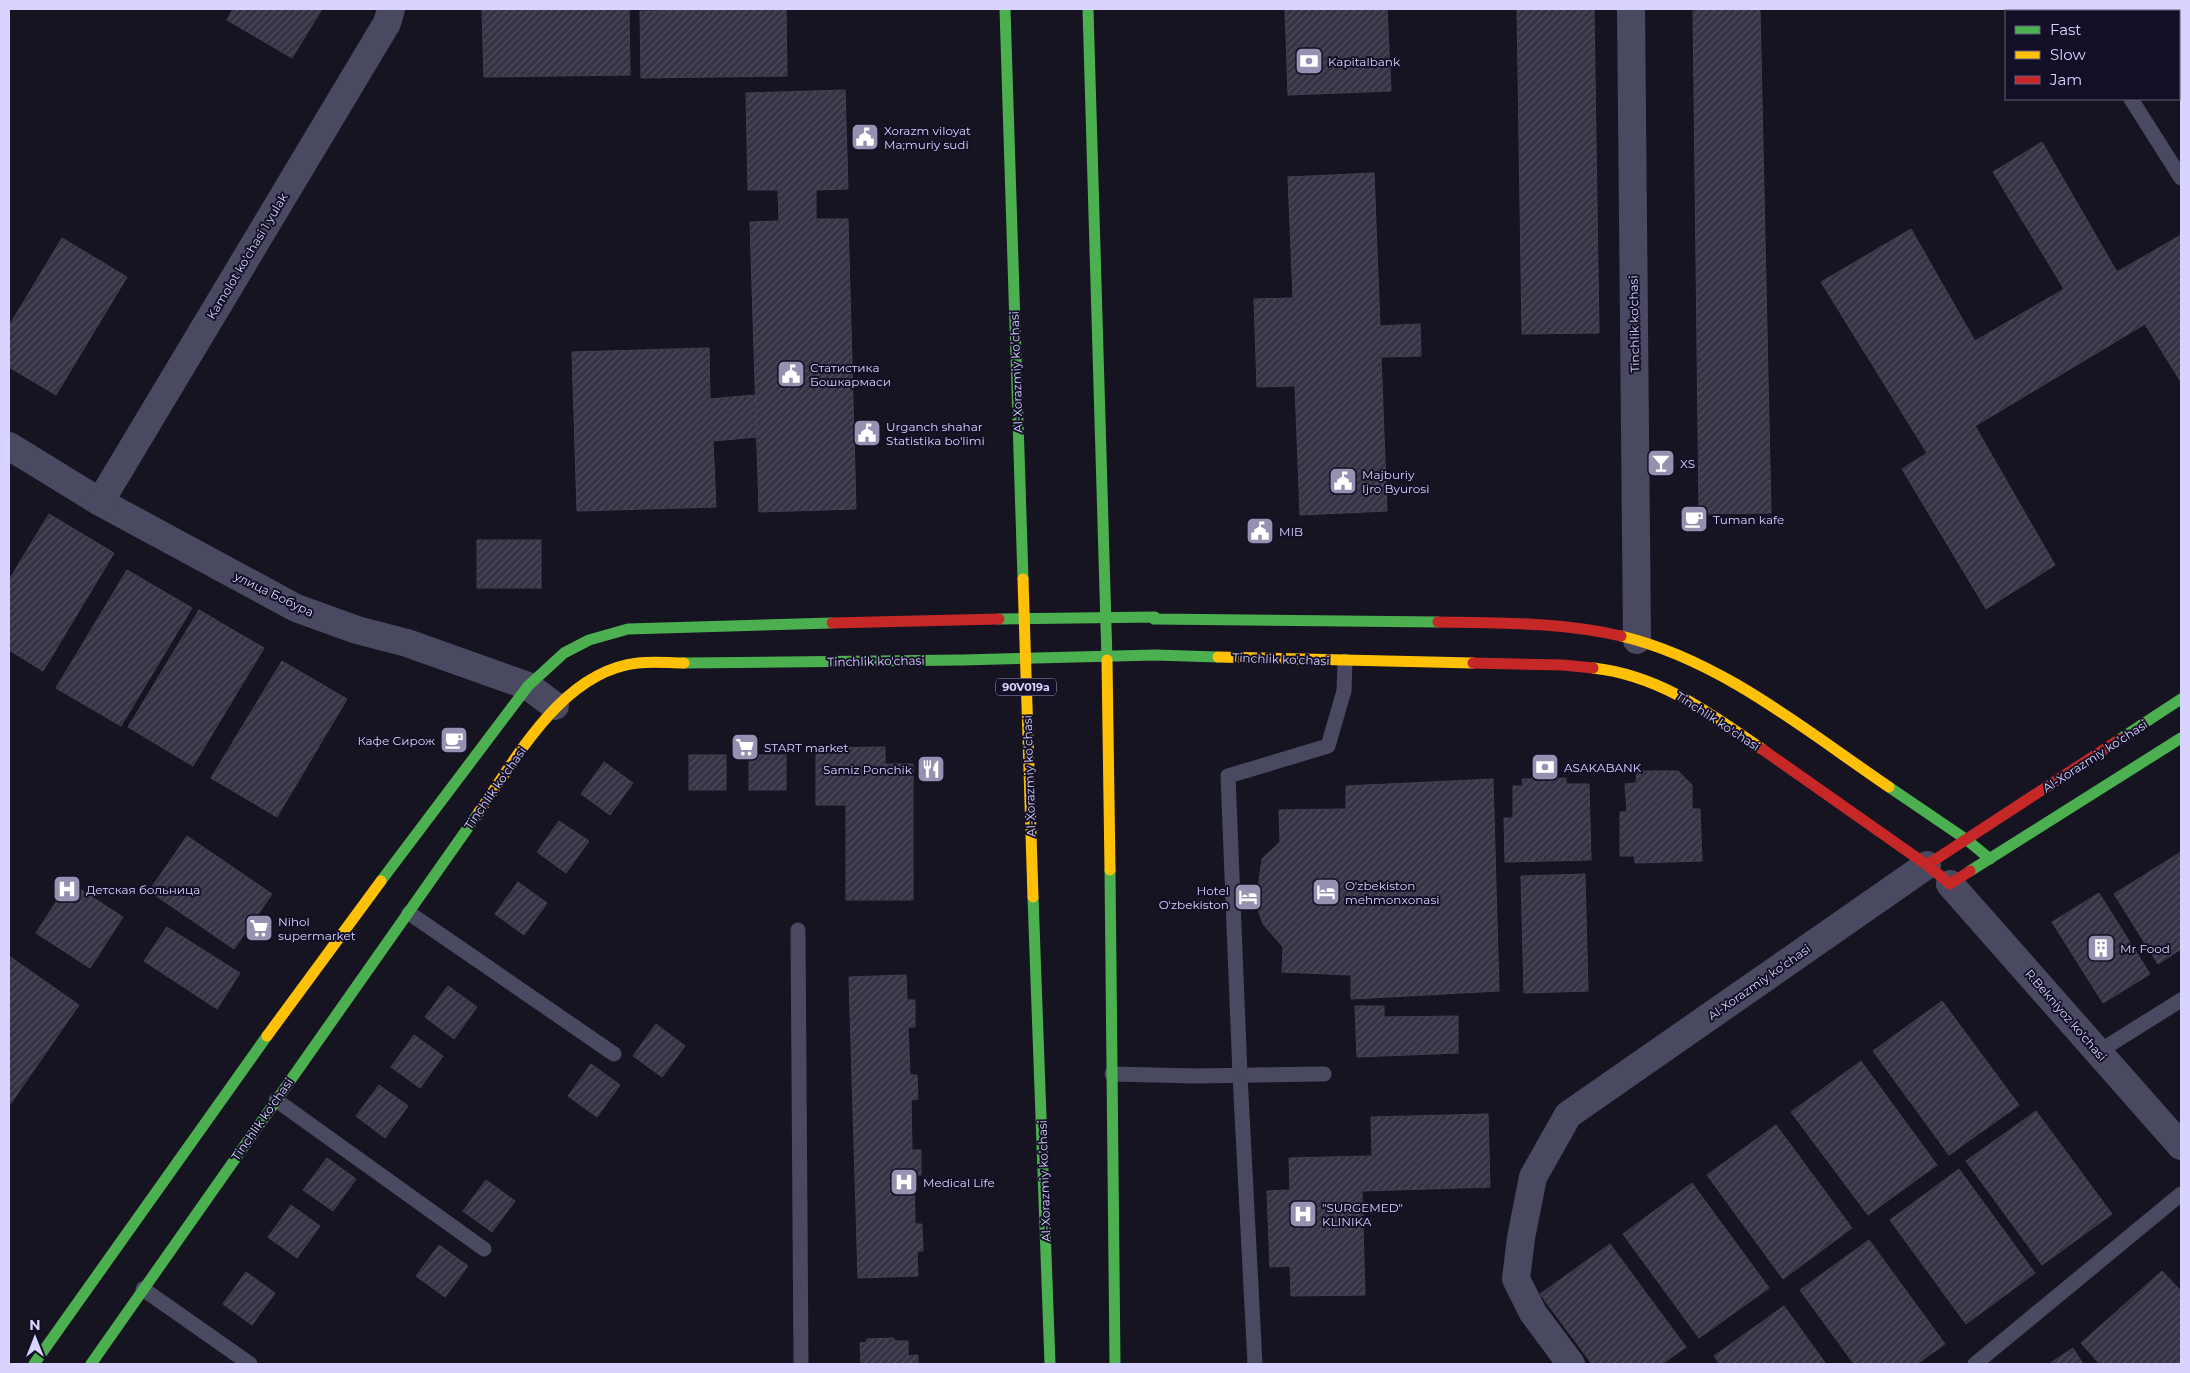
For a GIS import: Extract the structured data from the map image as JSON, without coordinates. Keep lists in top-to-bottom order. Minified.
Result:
{"streets":{"main road":["Tinchlik ko'chasi","Al-Xorazmiy ko’chasi","90V019a"],"street":["Kamolot ko'chasi 1 yulak","улица Бобура","R.Bekniyoz ko'chasi"]},"crossings":[["Kamolot ko'chasi 1 yulak","улица Бобура"],["Tinchlik ko'chasi","Al-Xorazmiy ko’chasi"],["Tinchlik ko'chasi","улица Бобура"],["Tinchlik ko'chasi","R.Bekniyoz ko'chasi"]],"places":{"bank":["Kapitalbank","ASAKABANK"],"public building":["Xorazm viloyat Ma;muriy sudi","Статистика Бошкармаси","Urganch shahar Statistika bo'limi","Majburiy Ijro Byurosi","MIB"],"bar":["XS"],"cafe":["Tuman kafe","Кафе Сирож"],"supermarket":["START market","Nihol supermarket"],"restaurant":["Samiz Ponchik"],"hospital":["Детская больница","Medical Life","\"SURGEMED\" KLINIKA"],"hotel":["O'zbekiston mehmonxonasi","Hotel O'zbekiston"],"building":["Mr Food"]},"legend":["Fast","Slow","Jam"],"north":"top"}
